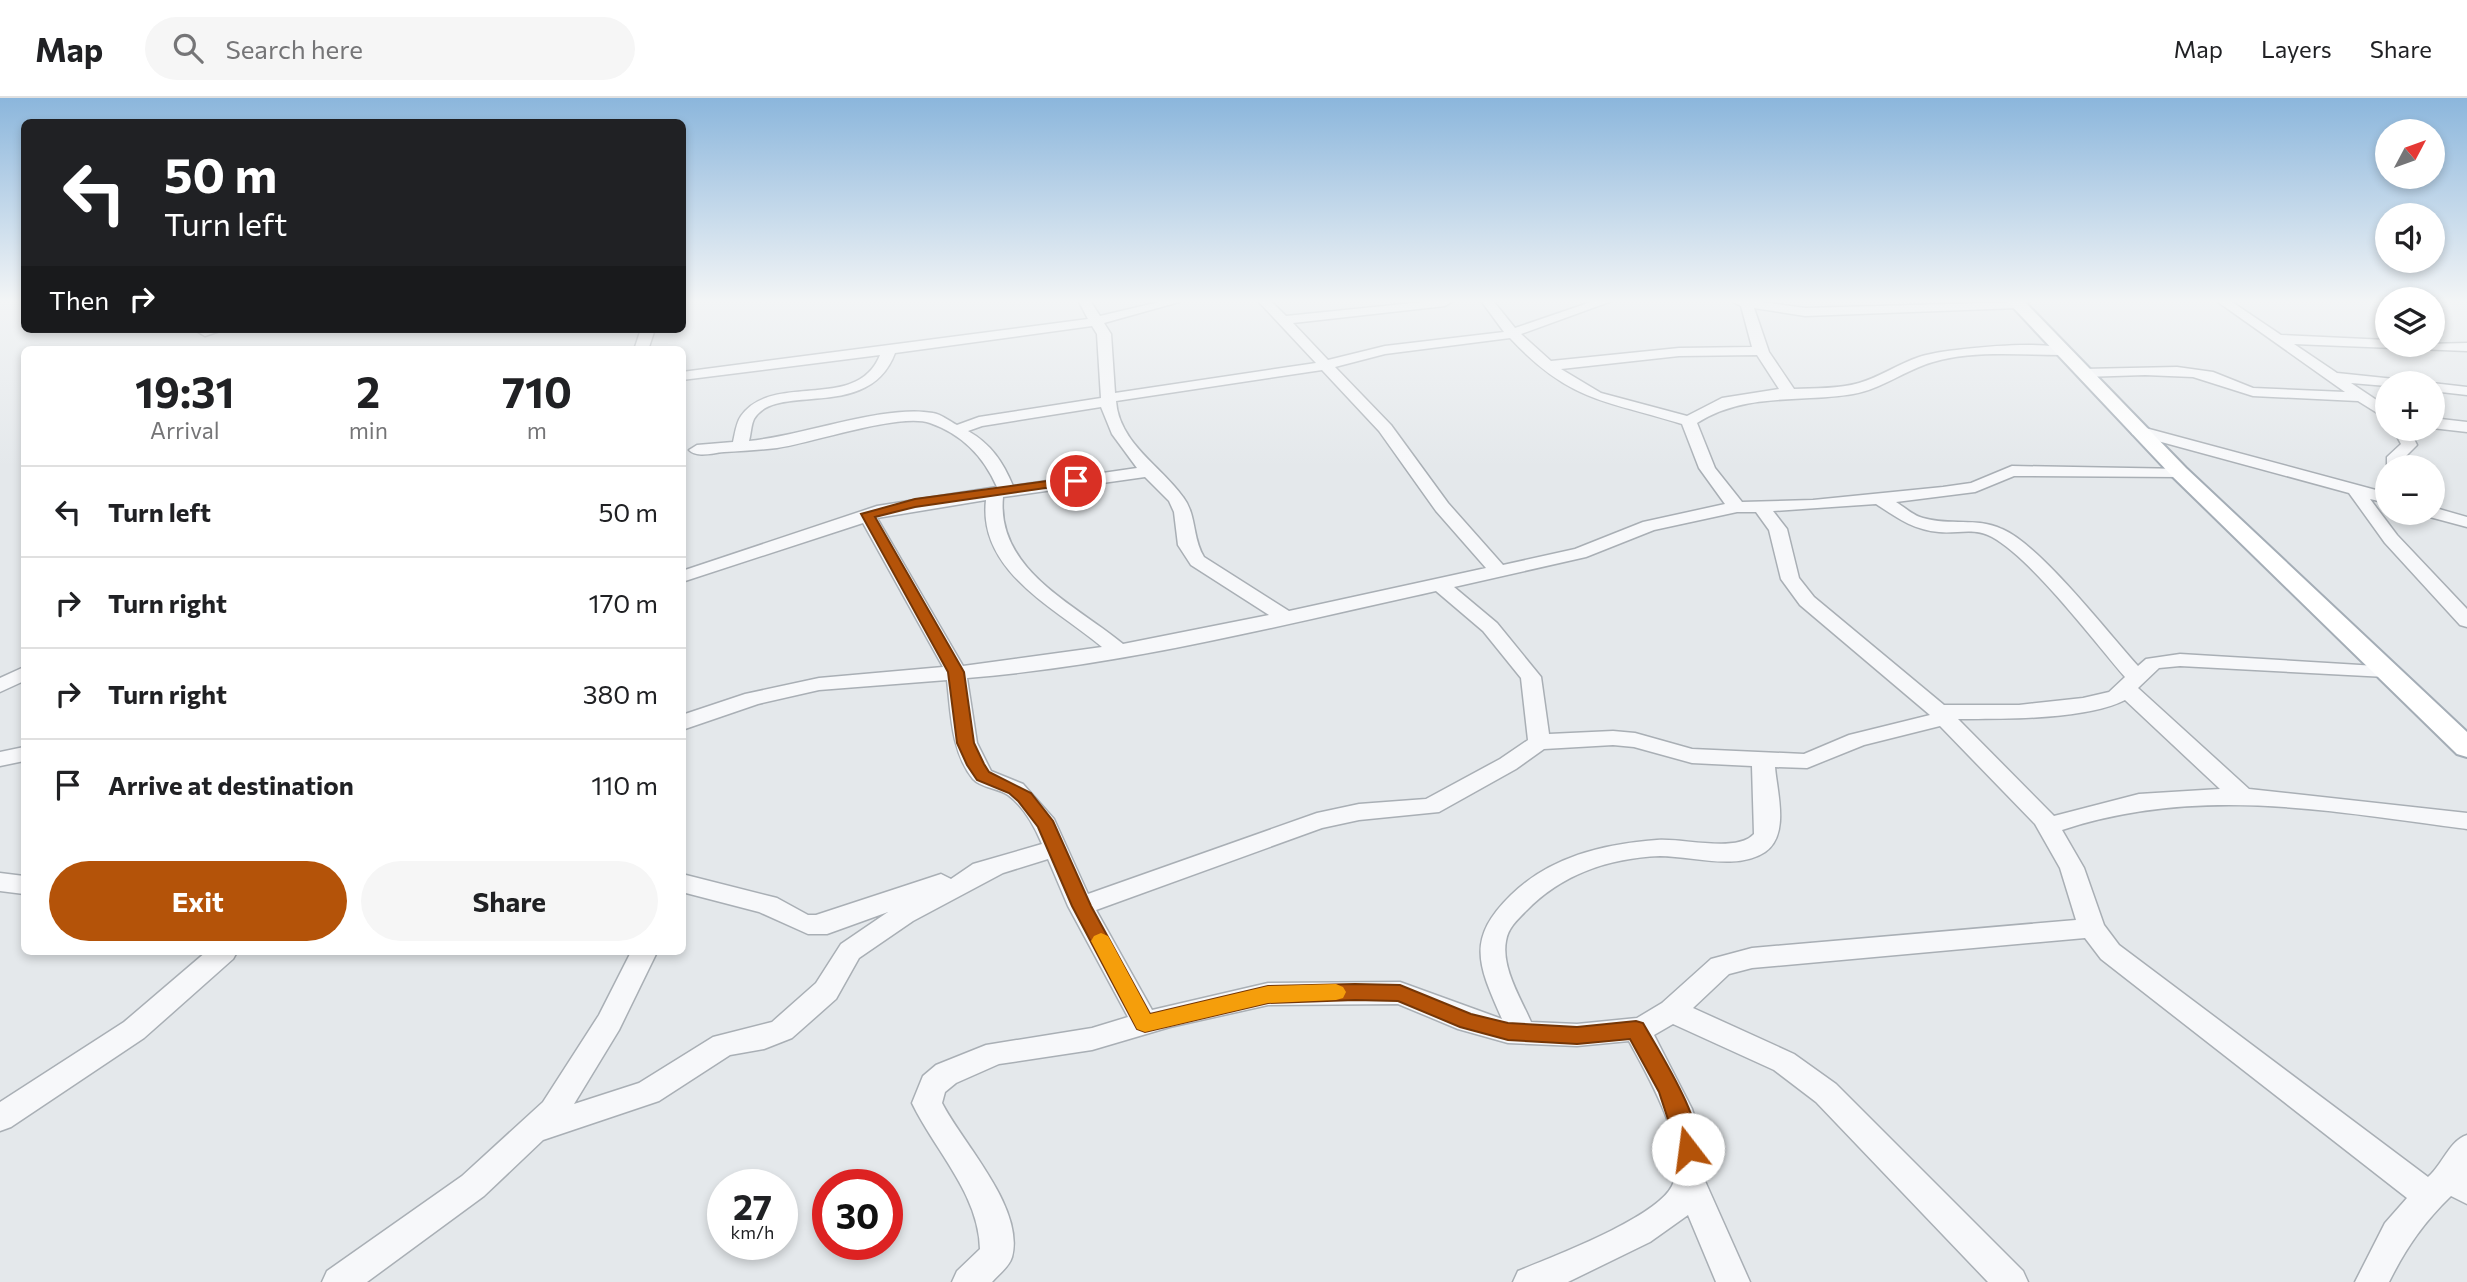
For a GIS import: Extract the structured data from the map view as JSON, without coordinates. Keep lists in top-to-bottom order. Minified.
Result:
{"north":"top right","page":{"header":"Map","search":"Search here","nav":["Map","Layers","Share"],"map_buttons":["+","−"],"turn":["50 m","Turn left"],"then":"Then","eta":["19:31","Arrival","2","min","710","m"],"list":[{"name":"Turn left","value":"50 m"},{"name":"Turn right","value":"170 m"},{"name":"Turn right","value":"380 m"},{"name":"Arrive at destination","value":"110 m"}],"buttons":["Exit","Share"],"speed":"27 km/h","limit":"30"}}
